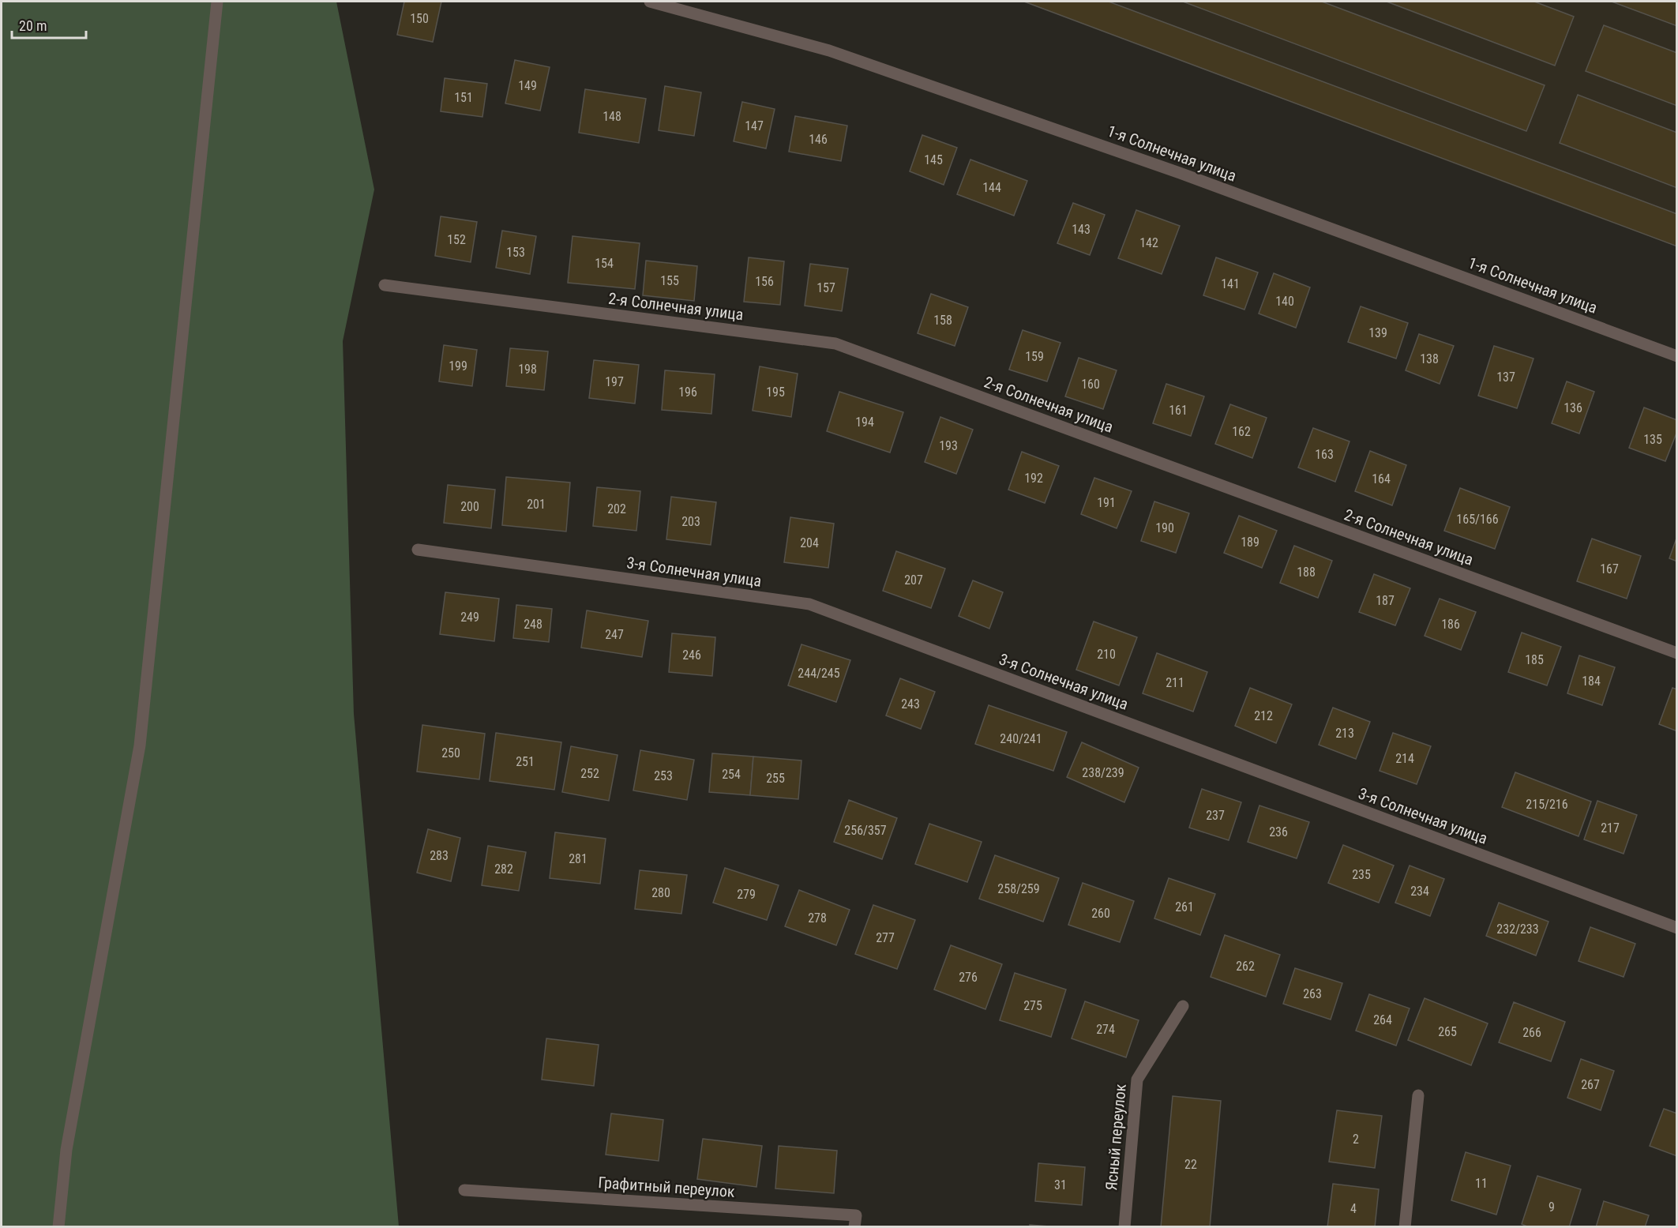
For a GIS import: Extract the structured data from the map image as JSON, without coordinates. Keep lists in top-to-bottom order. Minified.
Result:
{"streets":{"street":["1-я Солнечная улица","2-я Солнечная улица","3-я Солнечная улица","Ясный переулок","Графитный переулок"]},"house_numbers":["150","149","151","148","147","146","145","144","143","152","142","153","154","155","156","141","157","140","158","139","159","138","199","198","137","197","160","196","195","136","161","194","162","135","193","163","192","164","191","201","200","202","165/166","203","190","189","204","167","188","207","187","249","248","186","247","210","246","185","244/245","184","211","243","212","213","240/241","250","214","251","238/239","252","254","253","255","215/216","237","217","256/357","236","283","281","282","235","258/259","234","280","279","261","260","278","232/233","277","262","276","263","275","264","274","265","266","267","2","22","11","31","9","4"],"scale_bar":"20 m"}
